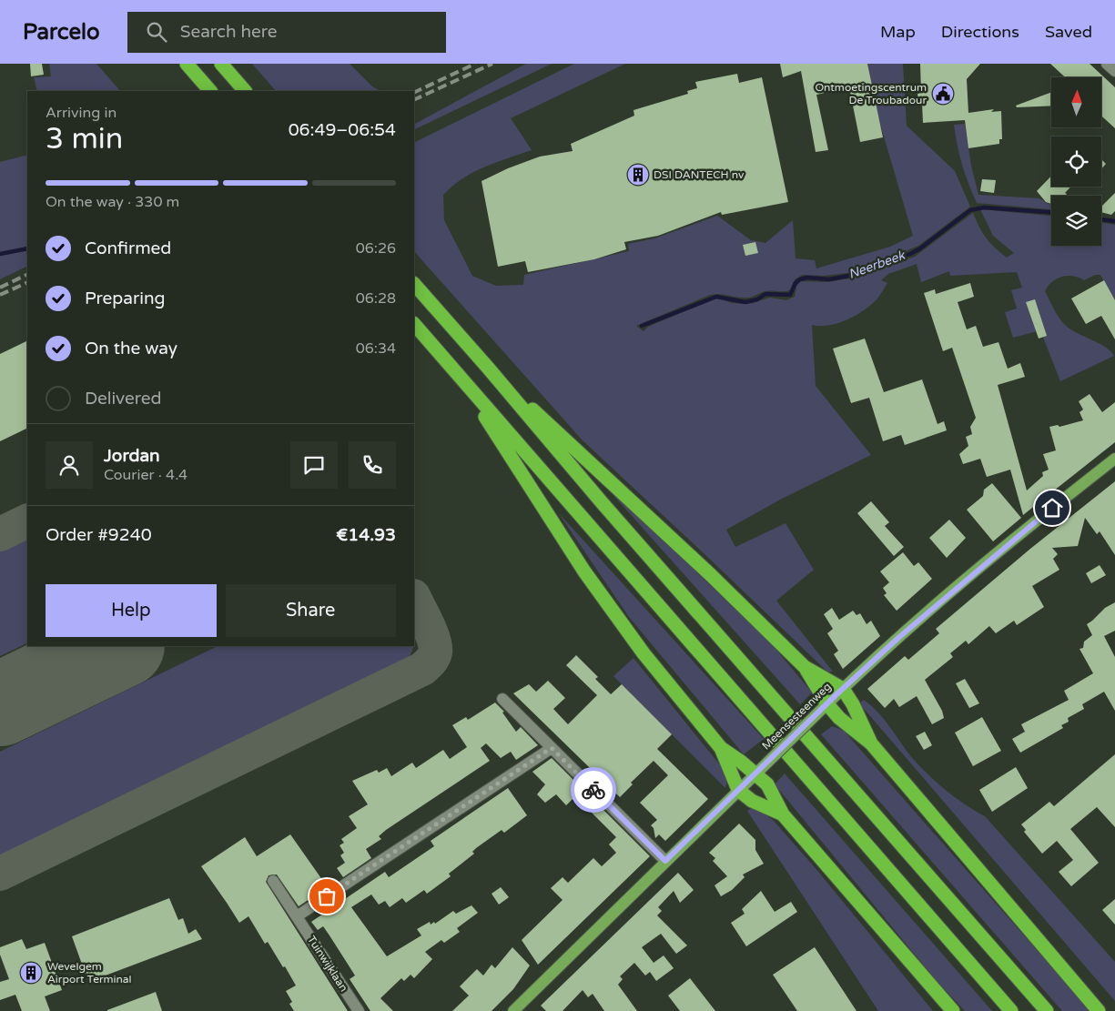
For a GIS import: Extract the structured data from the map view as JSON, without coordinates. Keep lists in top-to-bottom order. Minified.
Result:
{"streets":{"main road":["Meensesteenweg"],"street":["Tuinwijklaan"]},"water":["Neerbeek"],"places":{"public building":["Ontmoetingscentrum De Troubadour"],"building":["DSI DANTECH nv","Wevelgem Airport Terminal"]},"north":"top","page":{"header":"Parcelo","search":"Search here","nav":["Map","Directions","Saved"],"heading":["3 min","Arriving in","06:49–06:54"],"panel":["Jordan","Courier · 4.4","Order #9240","€14.93"],"bar":"On the way · 330 m","list":[["Confirmed","06:26"],["Preparing","06:28"],["On the way","06:34"],"Delivered"],"buttons":["Help","Share"]}}
